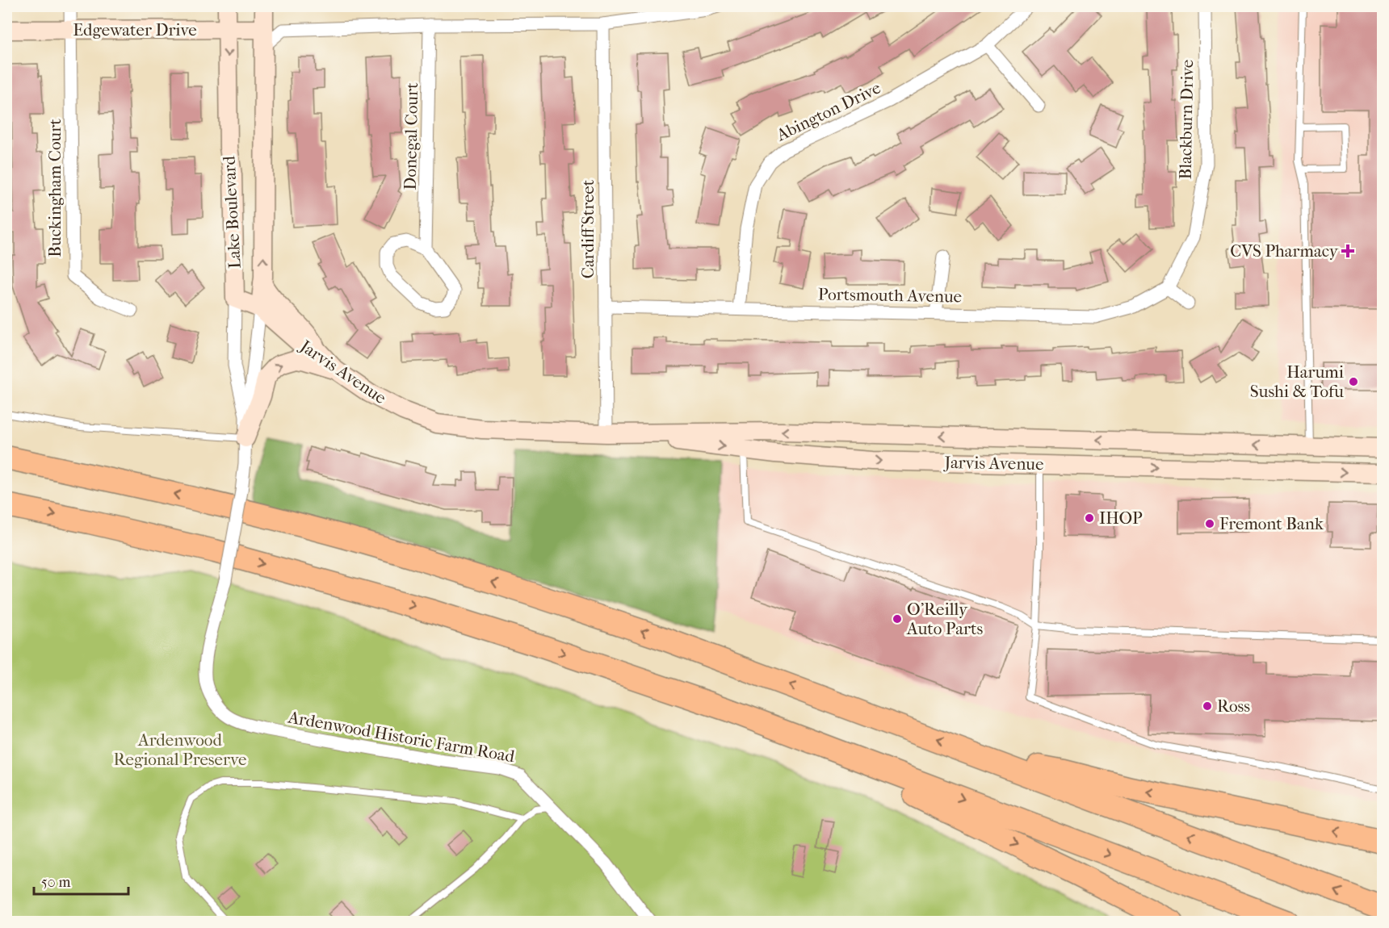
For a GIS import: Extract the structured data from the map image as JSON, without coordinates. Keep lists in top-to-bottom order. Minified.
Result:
{"streets":{"street":["Edgewater Drive","Abington Drive","Blackburn Drive","Donegal Court","Buckingham Court","Lake Boulevard","Cardiff Street","Portsmouth Avenue","Jarvis Avenue","Ardenwood Historic Farm Road"]},"crossings":[["Edgewater Drive","Buckingham Court"],["Edgewater Drive","Lake Boulevard"],["Abington Drive","Portsmouth Avenue"],["Blackburn Drive","Portsmouth Avenue"],["Lake Boulevard","Jarvis Avenue"],["Lake Boulevard","Ardenwood Historic Farm Road"],["Cardiff Street","Portsmouth Avenue"],["Cardiff Street","Jarvis Avenue"]],"parks":["Ardenwood Regional Preserve"],"places":{"health":["CVS Pharmacy"],"other":["Harumi Sushi & Tofu","IHOP","Fremont Bank","O'Reilly Auto Parts","Ross"]},"scale_bar":"50 m"}
